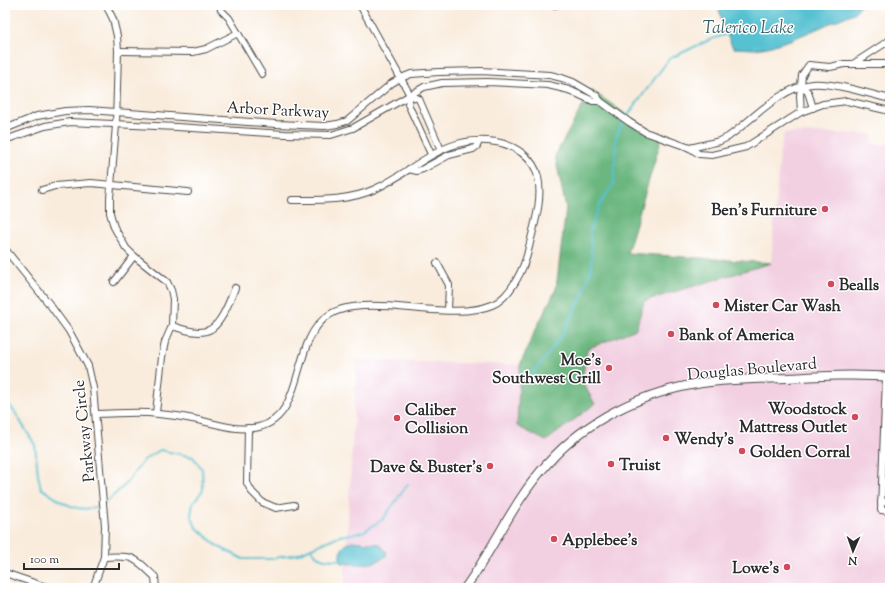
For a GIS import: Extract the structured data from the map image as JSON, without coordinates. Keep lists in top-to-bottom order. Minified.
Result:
{"streets":{"main road":["Douglas Boulevard"],"street":["Arbor Parkway","Parkway Circle"]},"water":["Talerico Lake"],"places":["Ben's Furniture","Bealls","Mister Car Wash","Bank of America","Moe's Southwest Grill","Woodstock Mattress Outlet","Caliber Collision","Wendy's","Golden Corral","Truist","Dave & Buster's","Applebee's","Lowe's"],"scale_bar":"100 m","north":"bottom"}
